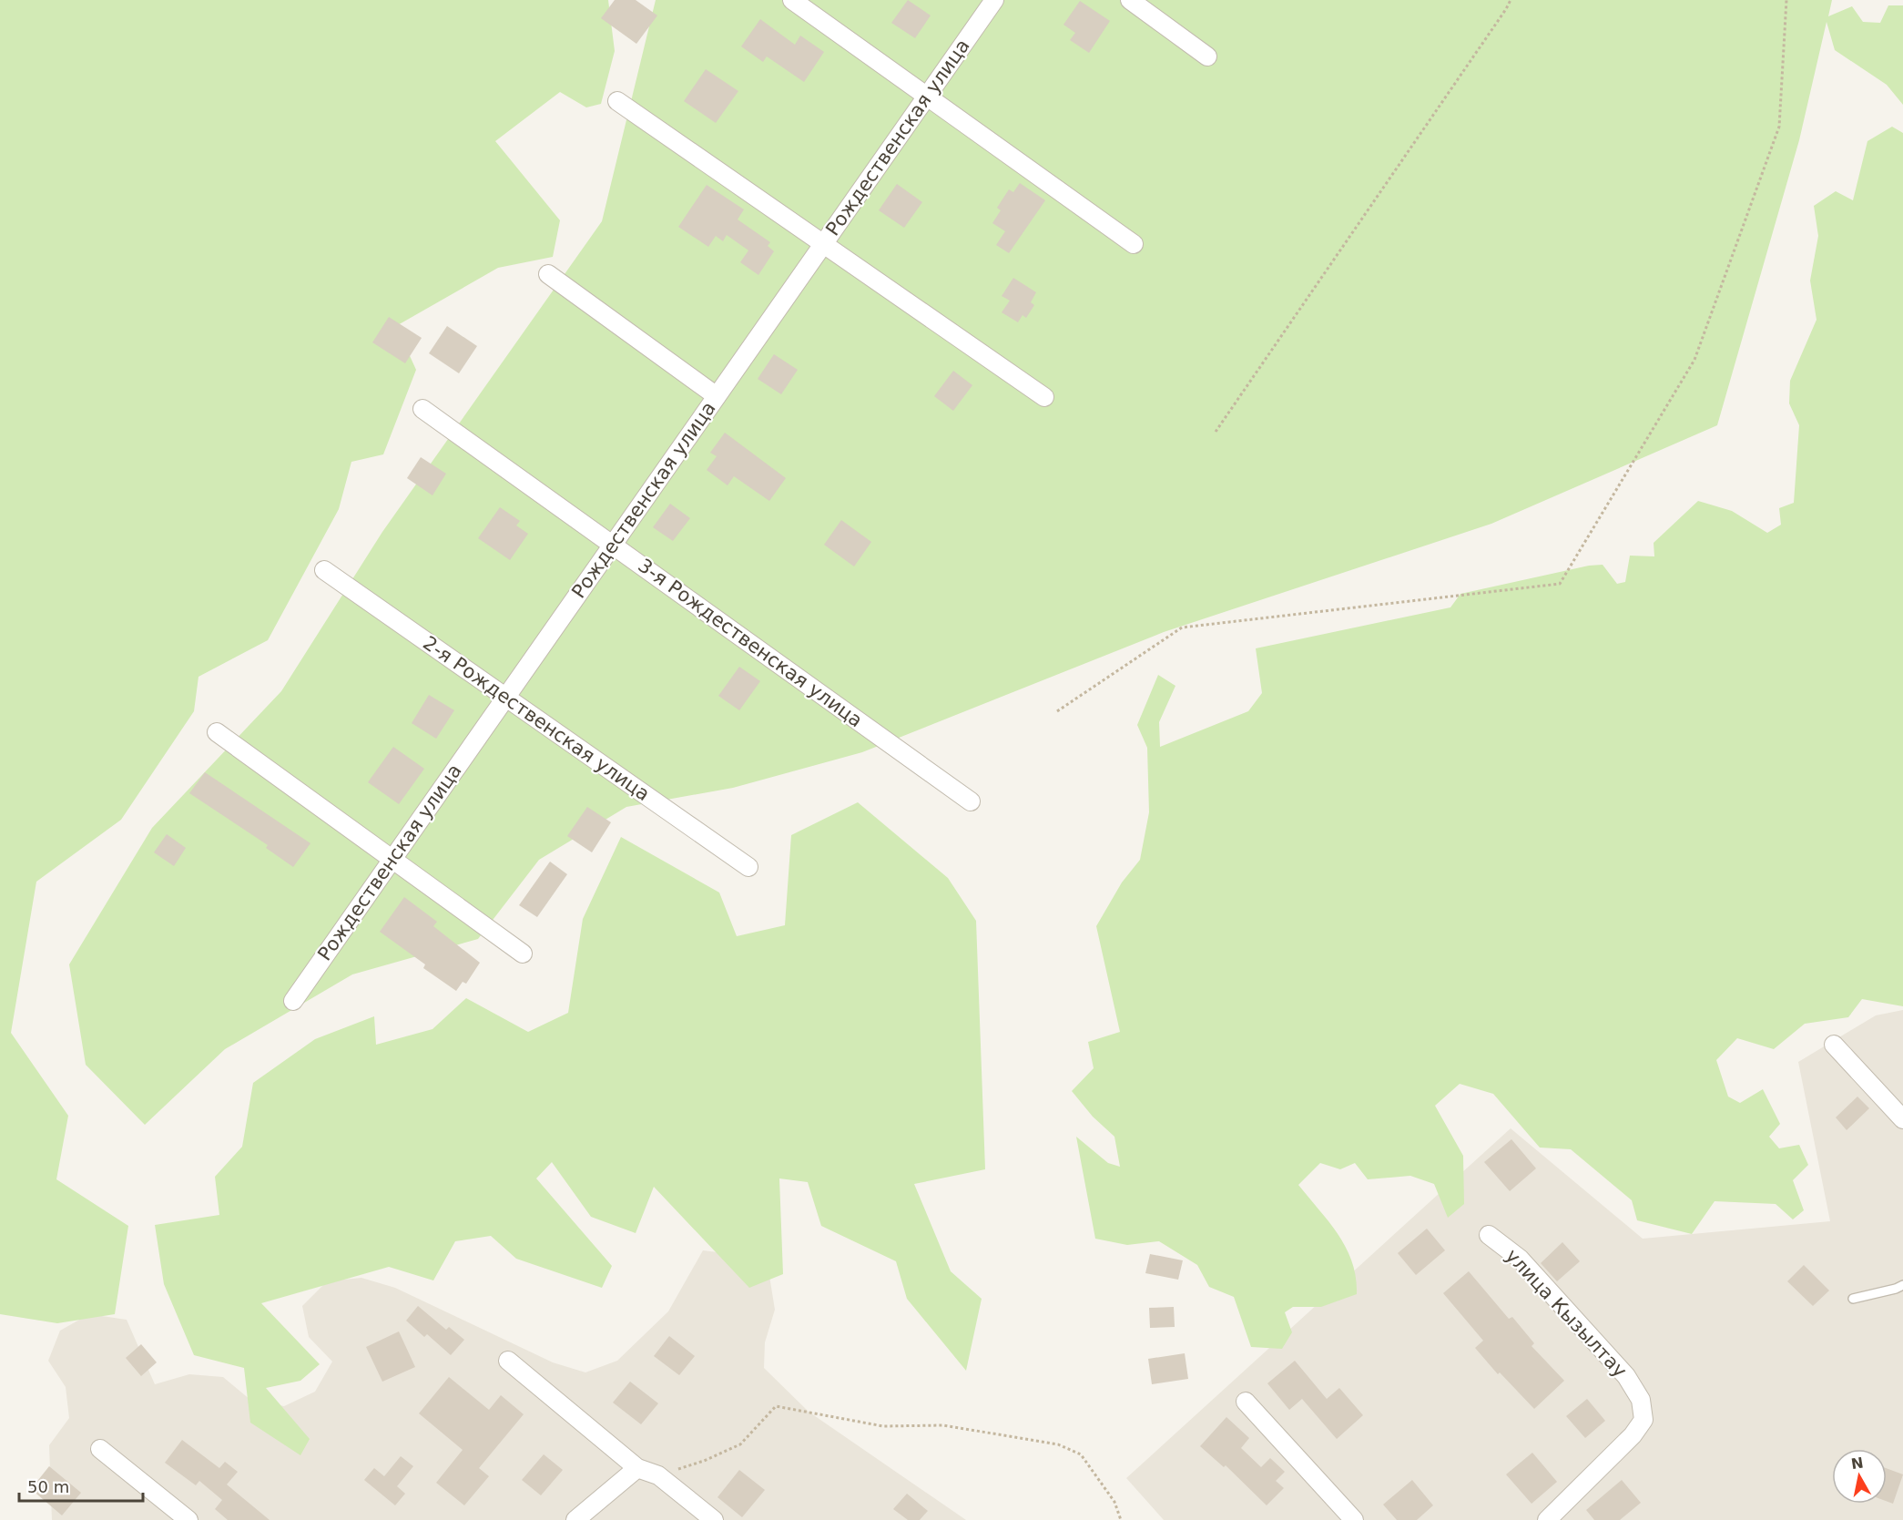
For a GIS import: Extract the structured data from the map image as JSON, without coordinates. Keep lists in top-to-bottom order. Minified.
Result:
{"streets":{"street":["Рождественская улица","3-я Рождественская улица","2-я Рождественская улица","улица Кызылтау"]},"crossings":[["Рождественская улица","3-я Рождественская улица"],["Рождественская улица","2-я Рождественская улица"]],"scale_bar":"50 m","north":"top"}
